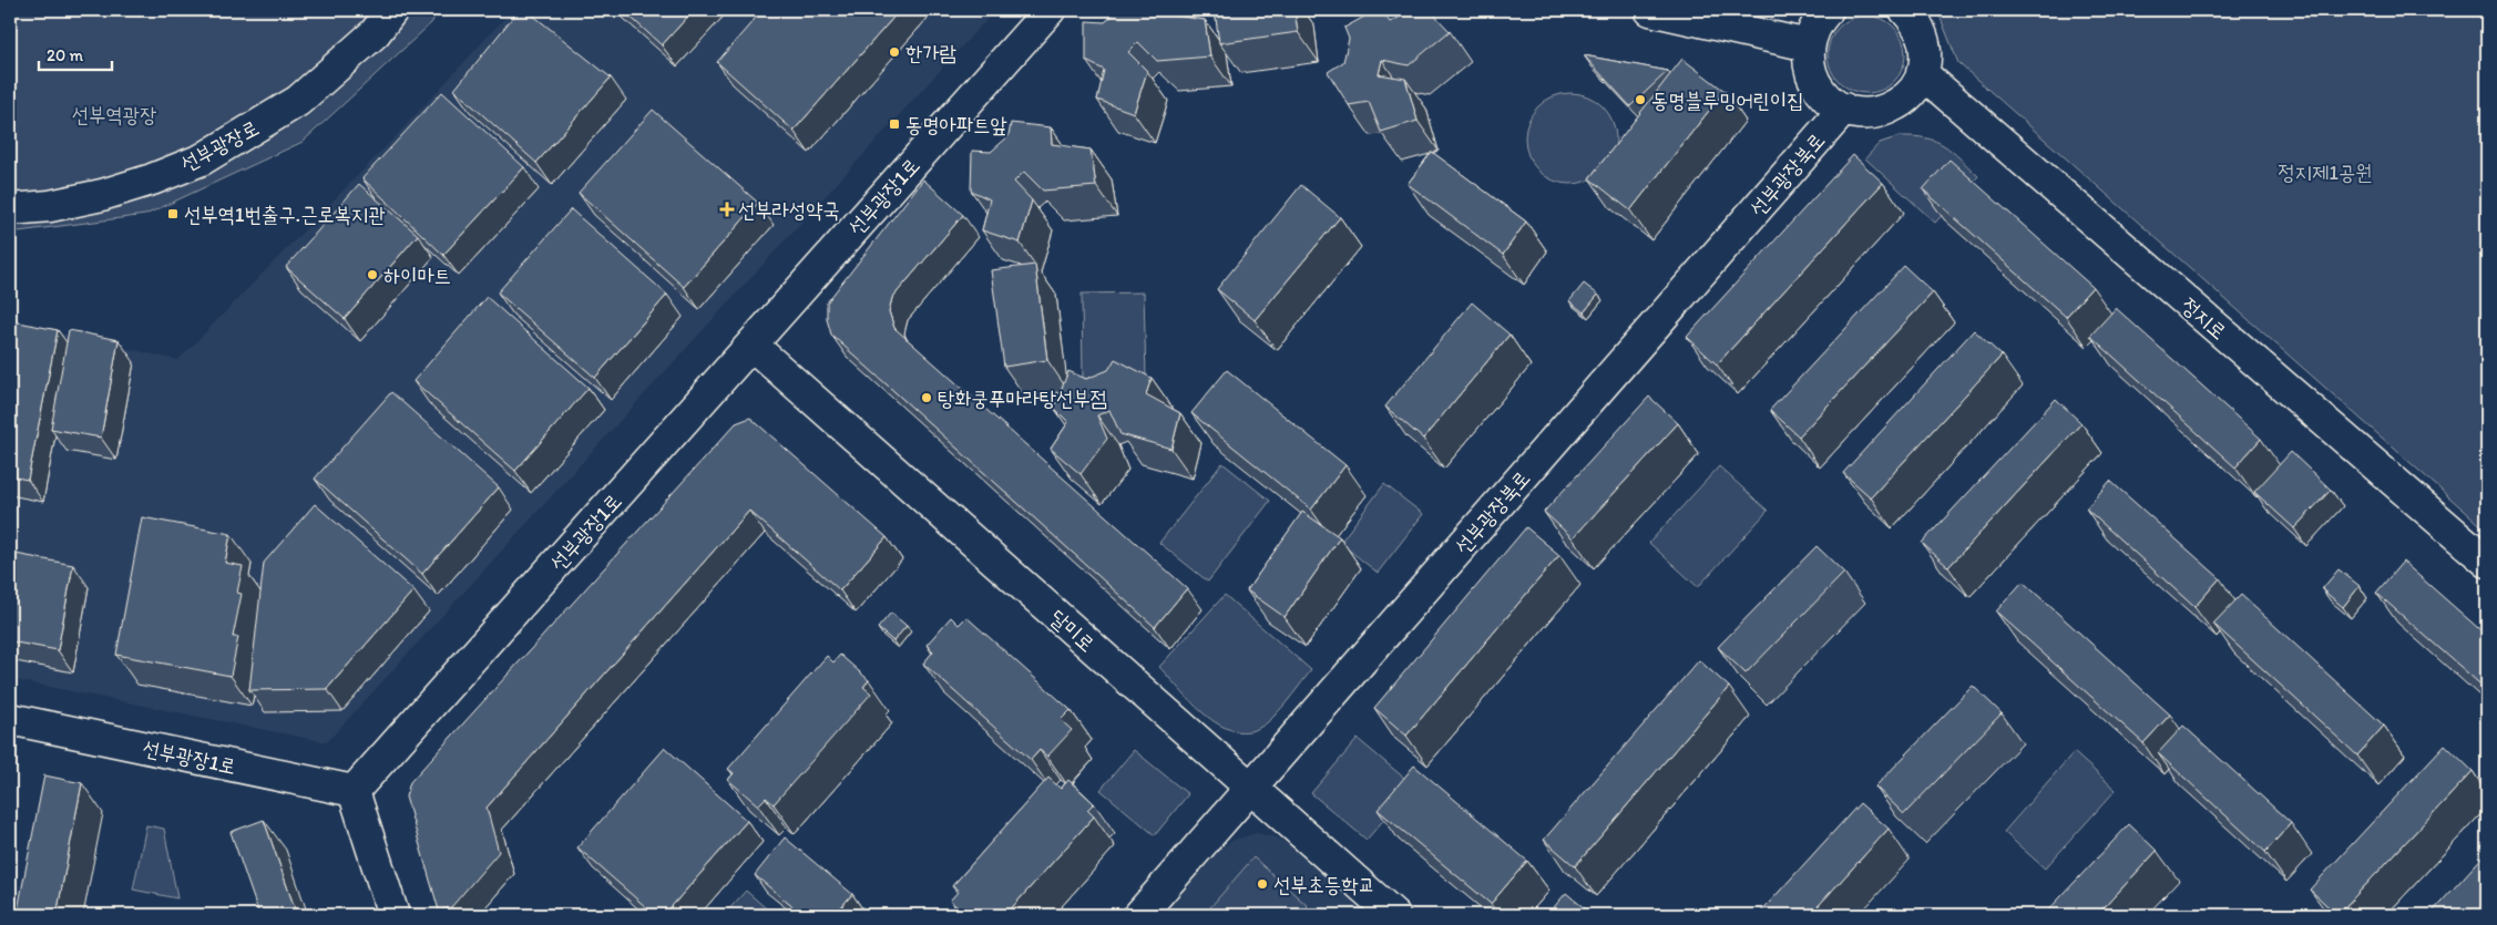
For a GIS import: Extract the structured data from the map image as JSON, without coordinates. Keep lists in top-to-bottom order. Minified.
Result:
{"streets":{"street":["선부광장로","선부광장북로","선부광장1로","정지로","달미로"]},"crossings":[["선부광장북로","달미로"],["선부광장1로","달미로"]],"parks":["선부역광장","정지제1공원"],"places":{"other":["한가람","동명블루밍어린이집","하이마트","탕화쿵푸마라탕선부점","선부초등학교"],"transit":["동명아파트앞","선부역1번출구.근로복지관"],"health":["선부라성약국"]},"scale_bar":"20 m"}
